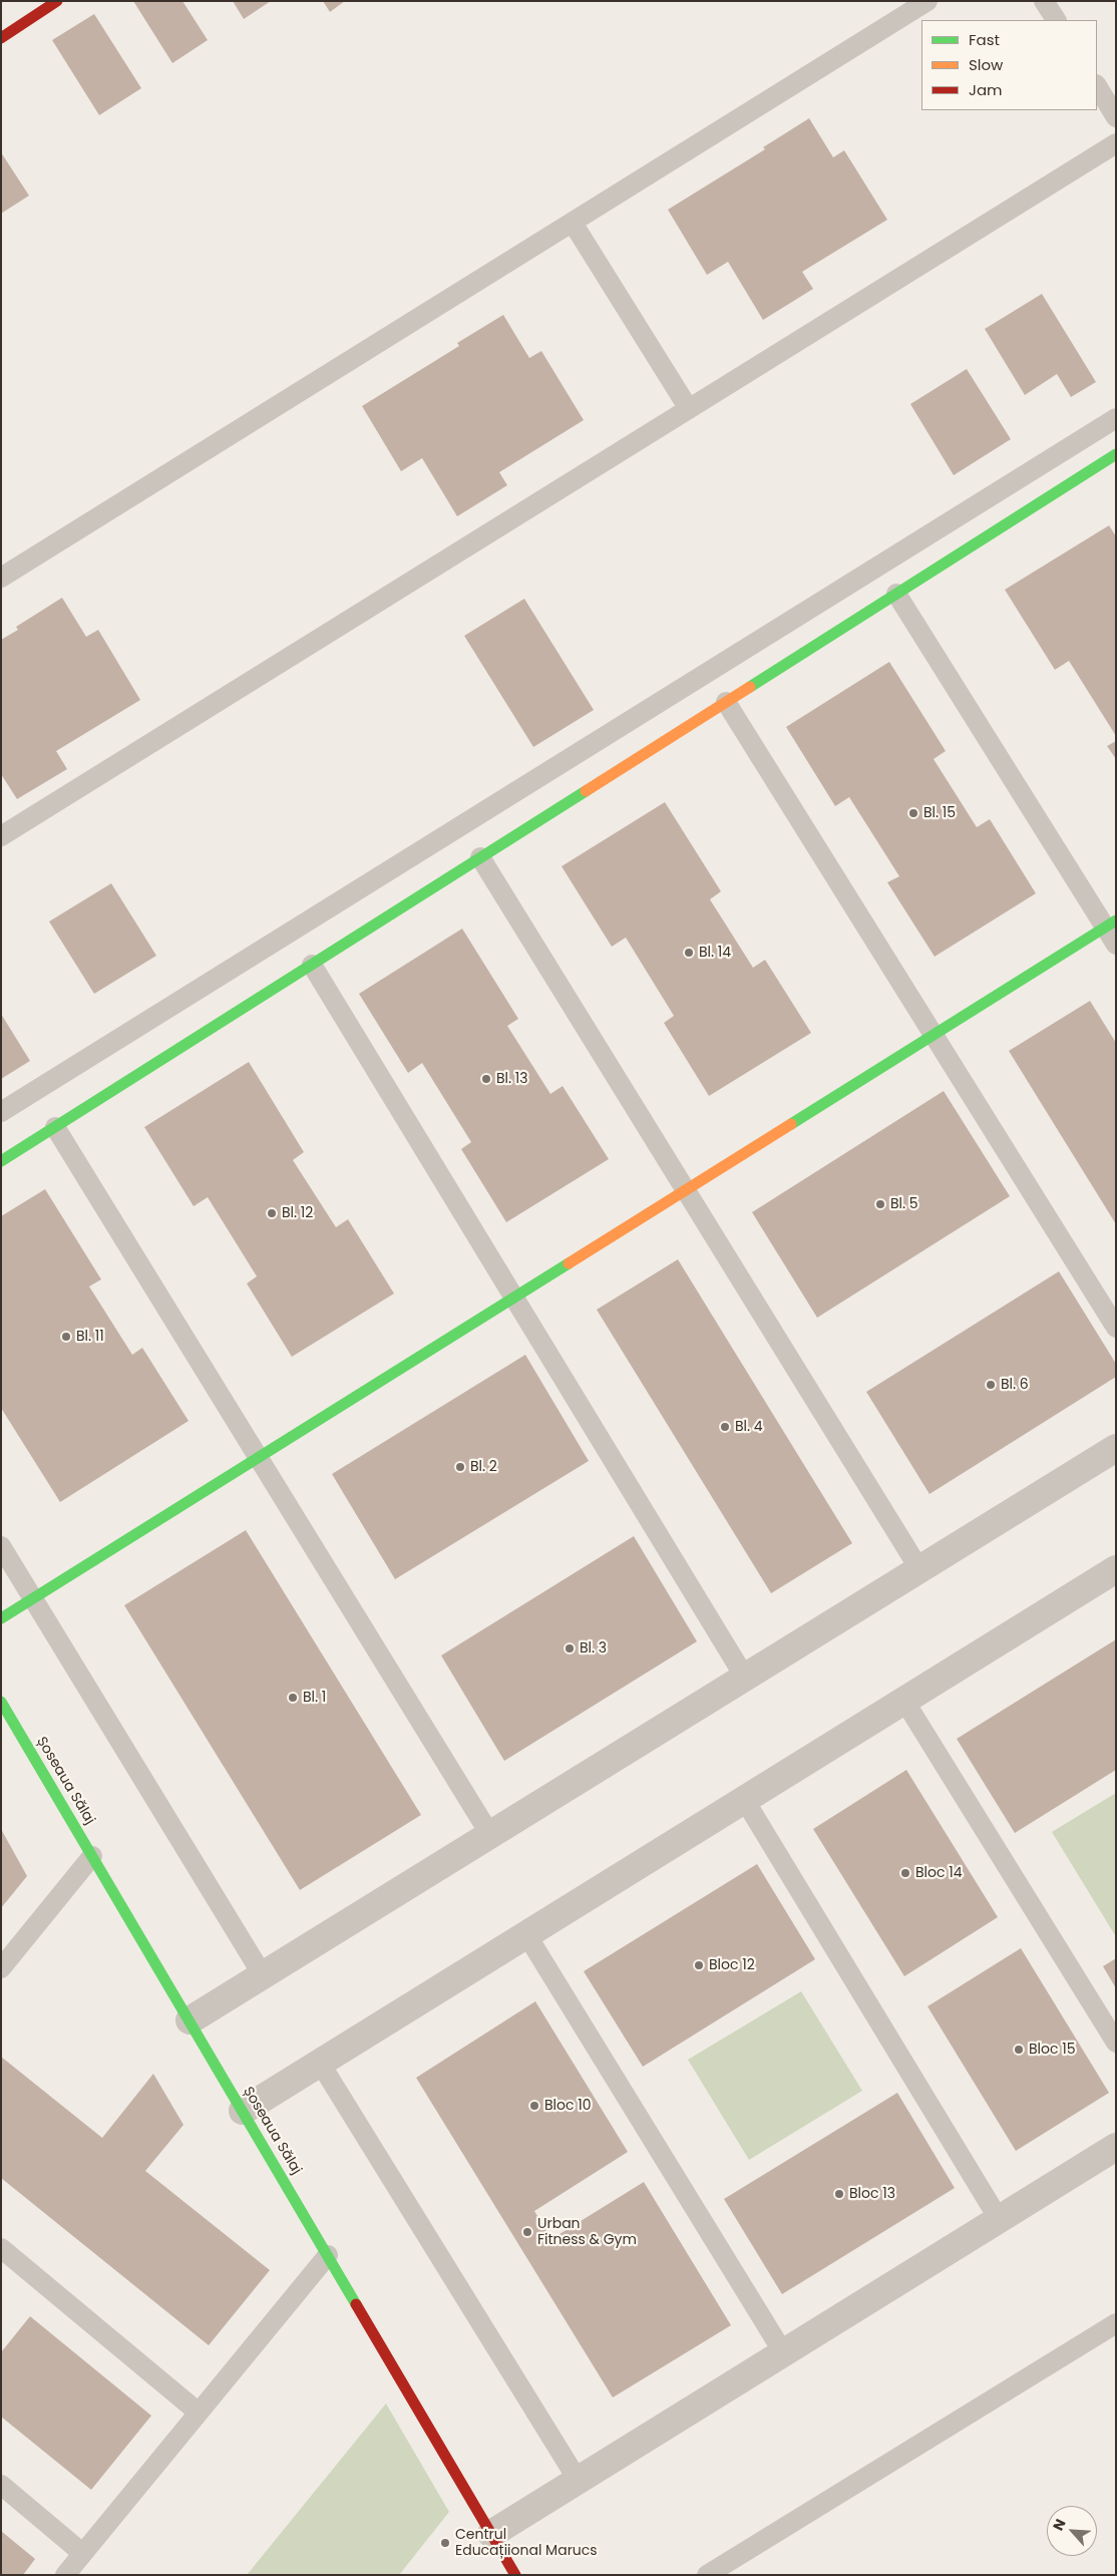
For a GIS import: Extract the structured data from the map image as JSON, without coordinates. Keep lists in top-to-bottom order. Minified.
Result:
{"streets":{"street":["Șoseaua Sălaj"]},"places":["Bl. 15","Bl. 14","Bl. 13","Bl. 5","Bl. 12","Bl. 11","Bl. 6","Bl. 4","Bl. 2","Bl. 3","Bl. 1","Bloc 14","Bloc 12","Bloc 15","Bloc 10","Bloc 13","Urban Fitness & Gym","Centrul Educațiional Marucs"],"legend":["Fast","Slow","Jam"],"north":"top left"}
